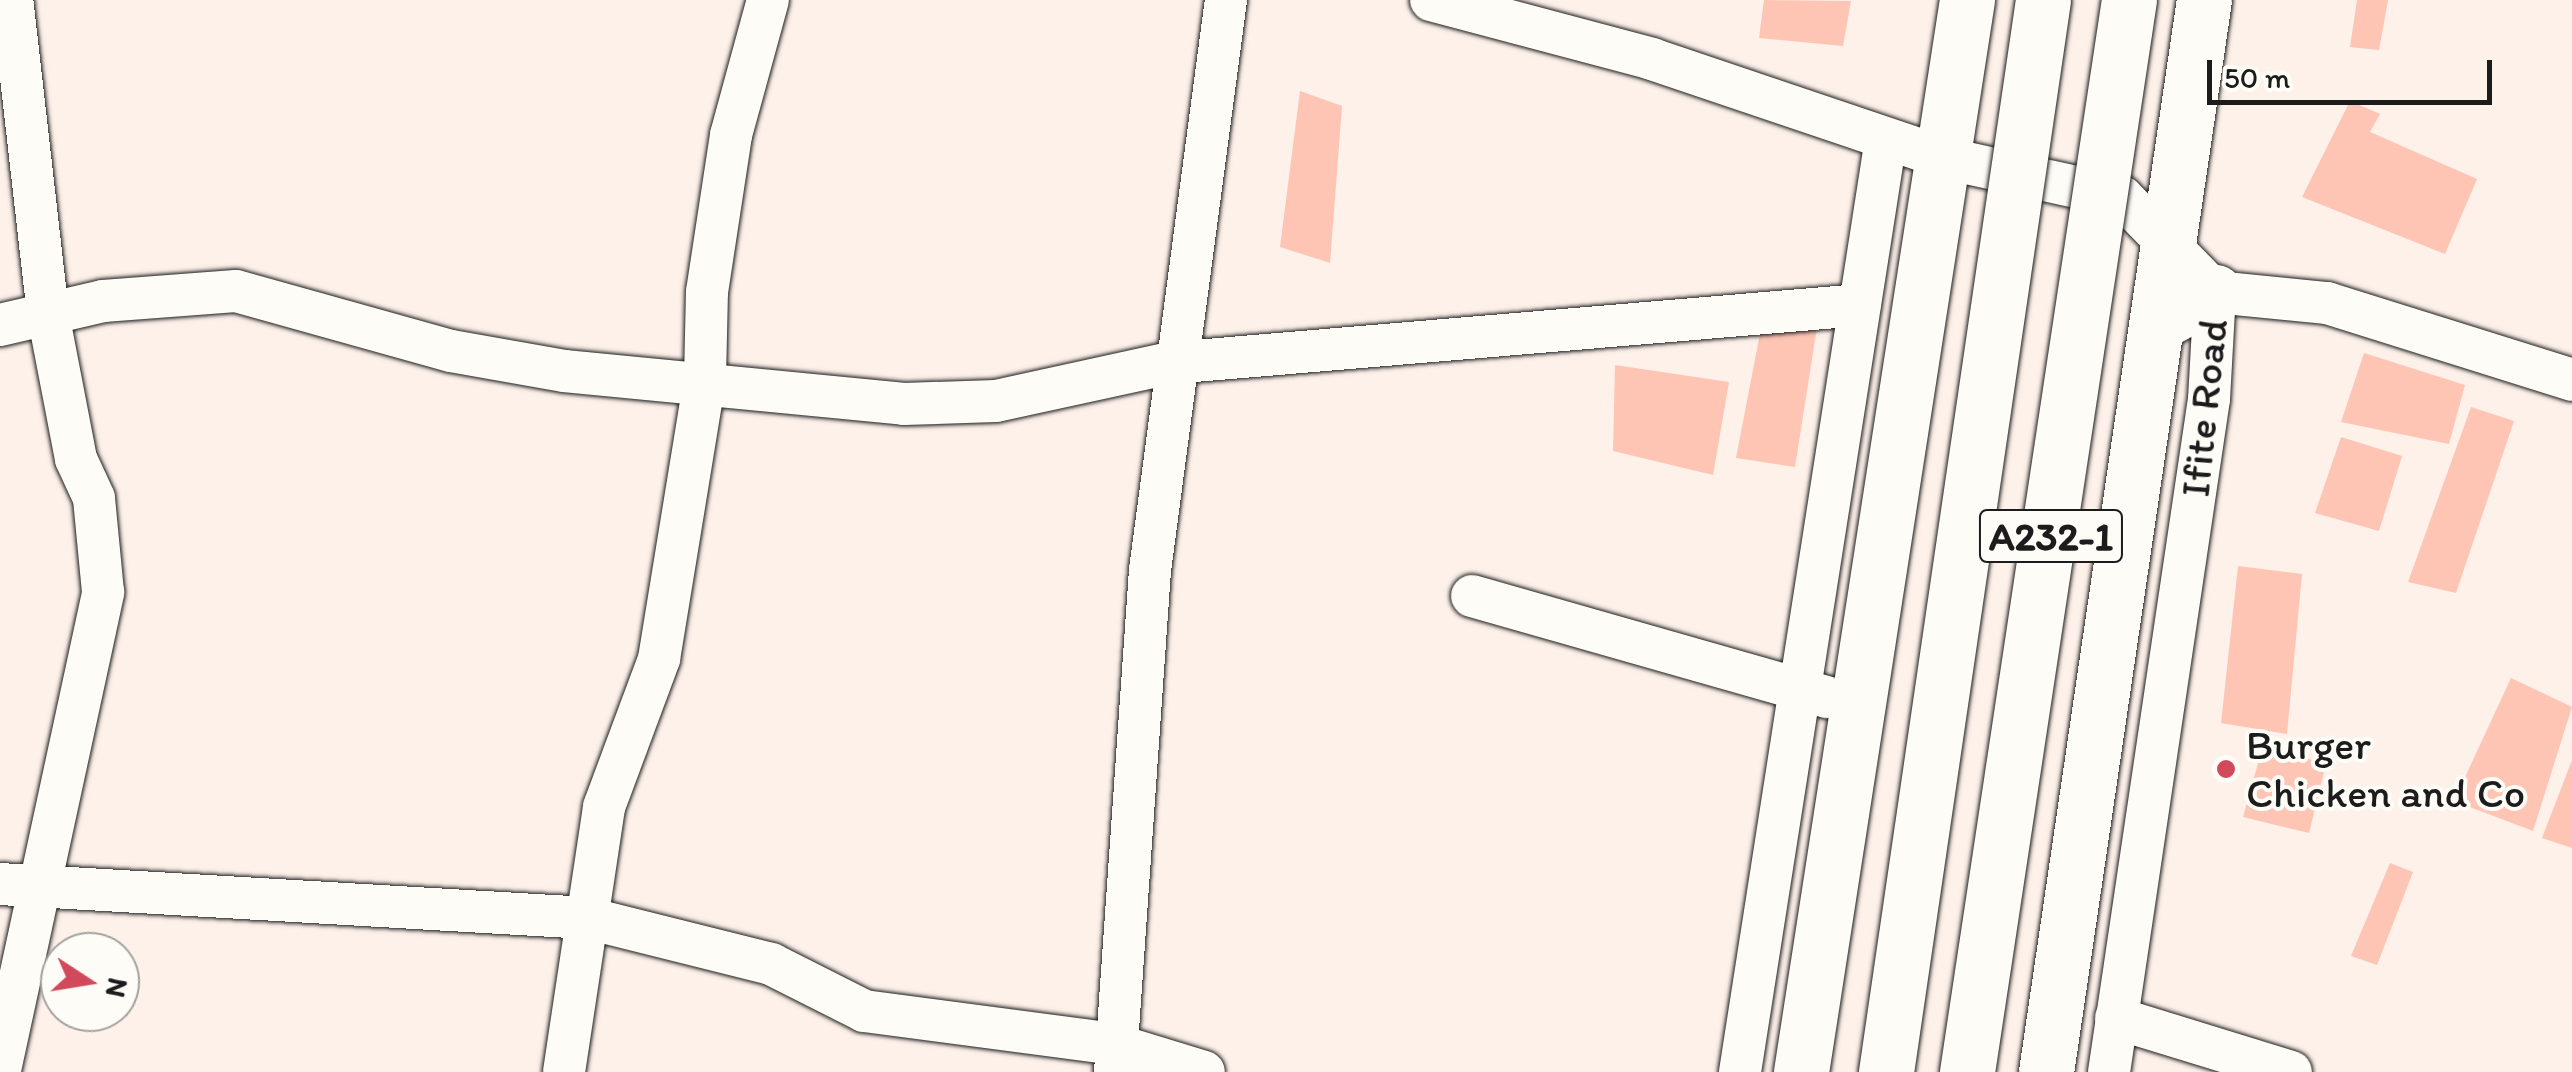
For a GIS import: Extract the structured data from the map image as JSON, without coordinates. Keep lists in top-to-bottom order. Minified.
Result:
{"streets":{"highway":["A232-1"],"street":["Ifite Road"]},"places":["Burger Chicken and Co"],"scale_bar":"50 m","north":"right"}
